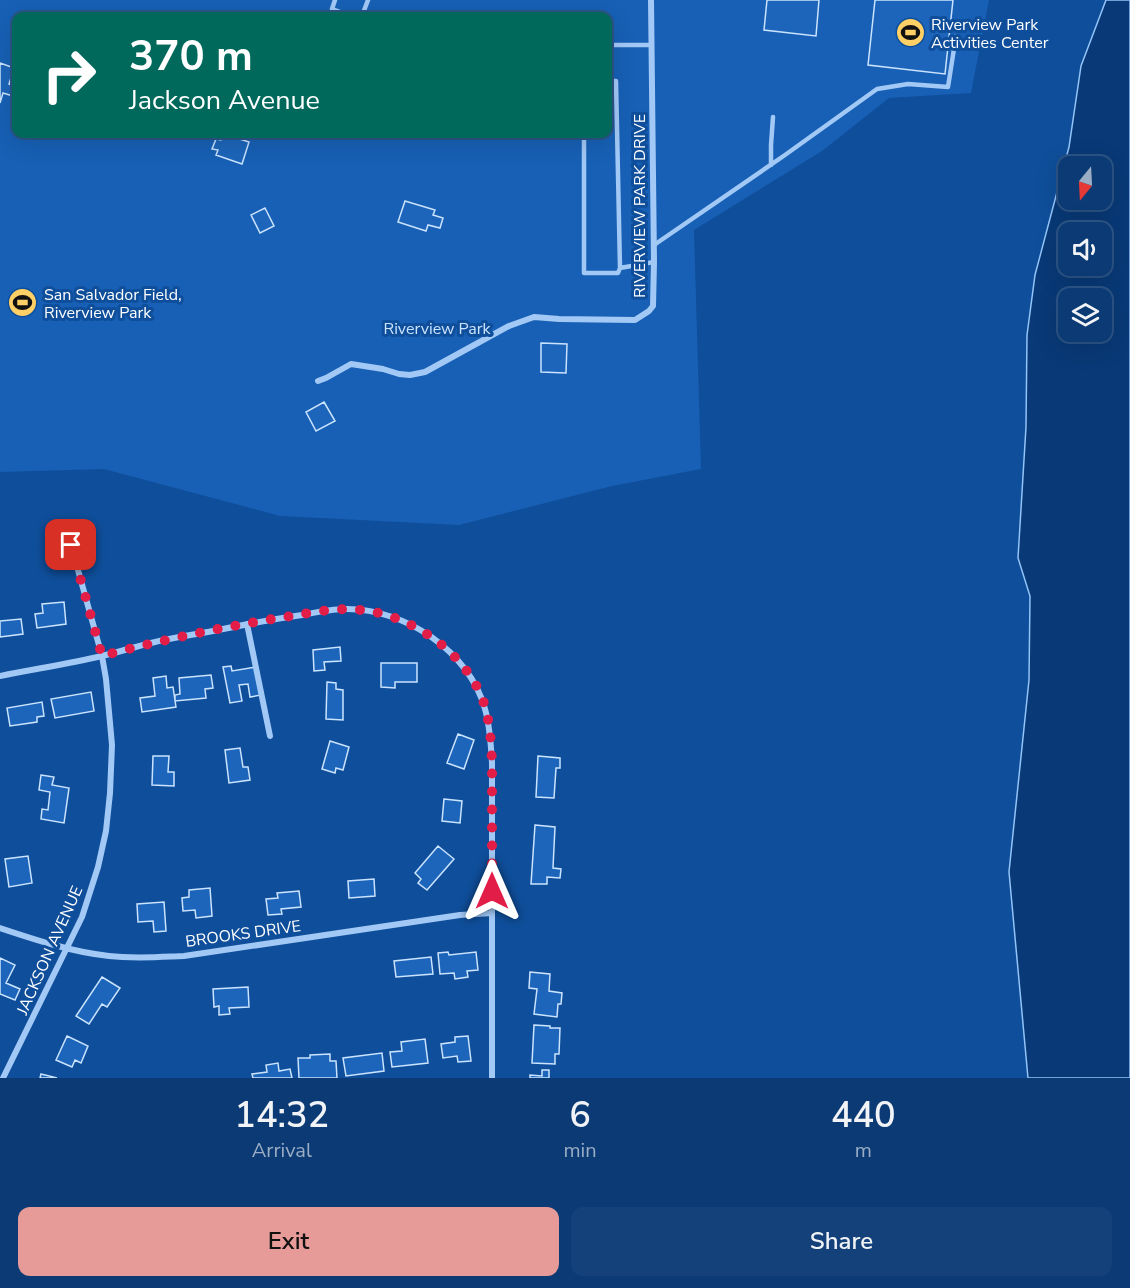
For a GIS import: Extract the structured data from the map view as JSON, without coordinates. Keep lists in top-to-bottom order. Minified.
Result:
{"streets":{"street":["RIVERVIEW PARK DRIVE","BROOKS DRIVE","JACKSON AVENUE"]},"crossings":[["BROOKS DRIVE","JACKSON AVENUE"]],"parks":["Riverview Park"],"places":{"sports":["Riverview Park Activities Center","San Salvador Field, Riverview Park"]},"north":"bottom","page":{"turn":["370 m","Jackson Avenue"],"eta":["14:32","Arrival","6","min","440","m"],"buttons":["Exit","Share"]}}
